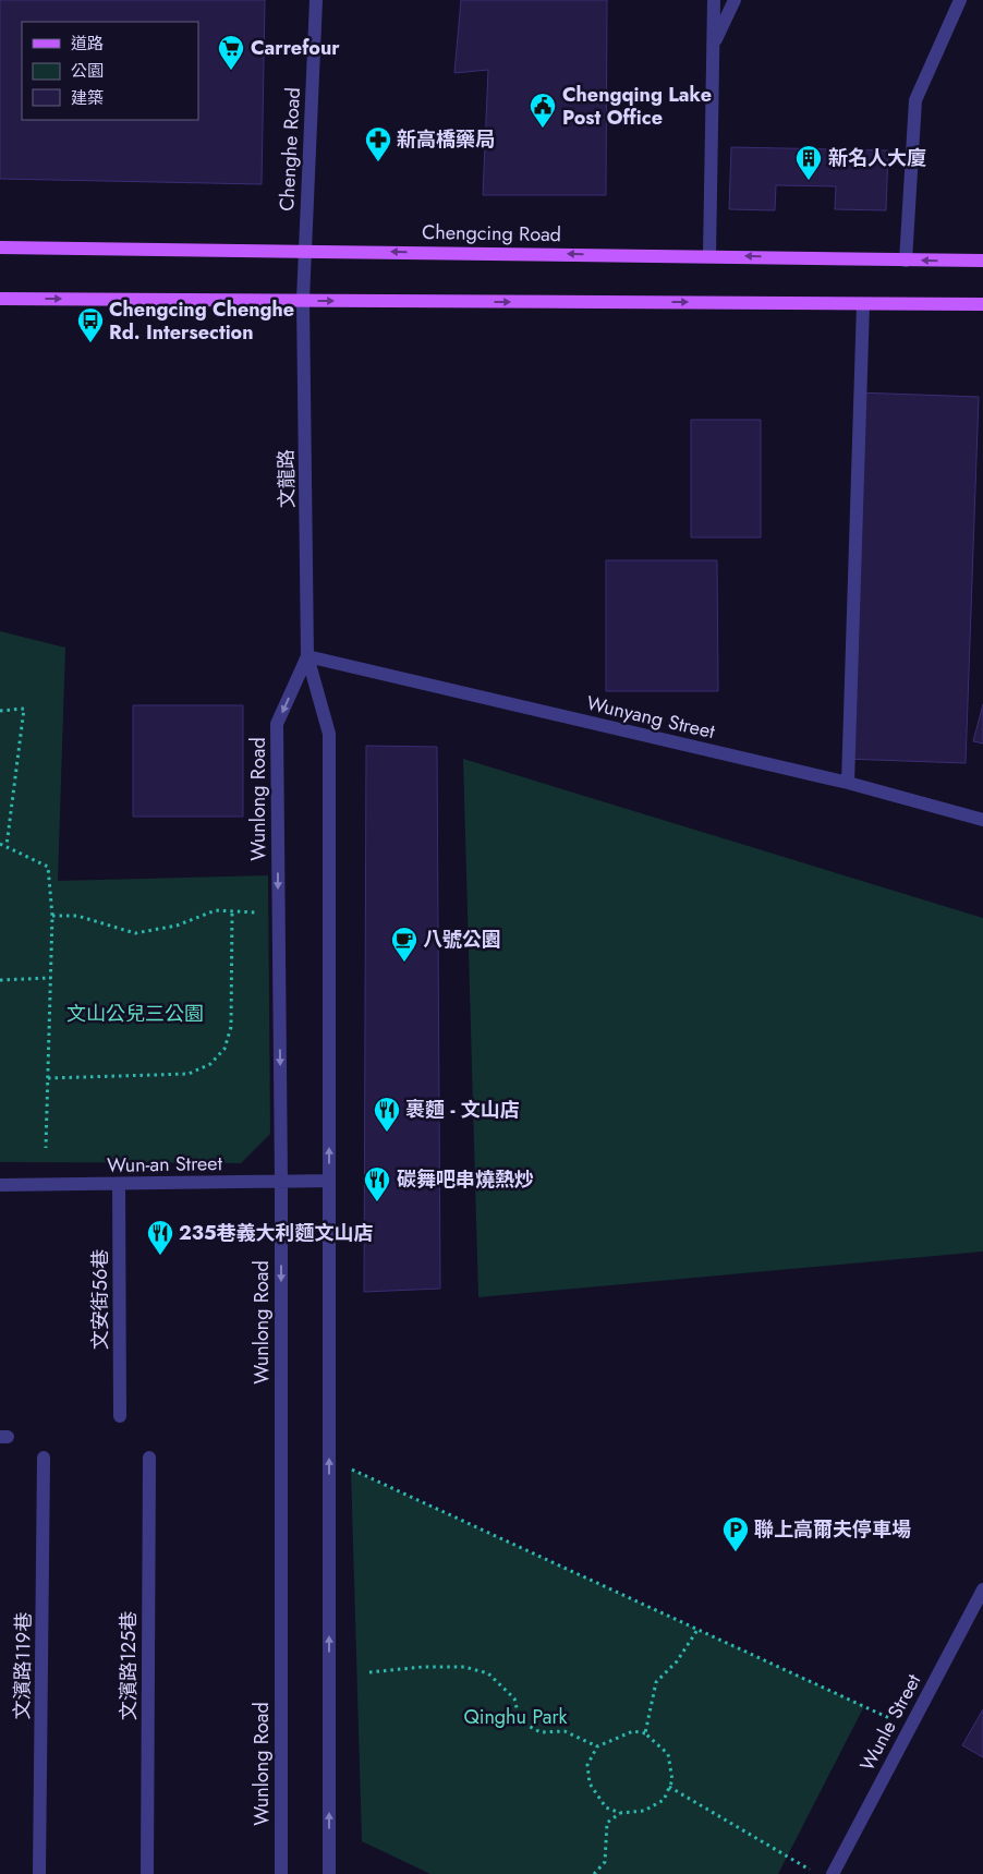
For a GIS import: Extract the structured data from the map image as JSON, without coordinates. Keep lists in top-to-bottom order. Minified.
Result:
{"streets":{"main road":["Chengcing Road"],"street":["Chenghe Road","文龍路","Wunyang Street","Wunlong Road","Wun-an Street","文安街56巷","文濱路119巷","文濱路125巷","Wunle Street"]},"crossings":[["Chenghe Road","Chengcing Road"],["Chenghe Road","文龍路"],["文龍路","Wunyang Street"],["文龍路","Wunlong Road"],["Wunyang Street","Wunlong Road"],["Wunlong Road","Wun-an Street"],["Wun-an Street","文安街56巷"]],"parks":["文山公兒三公園","Qinghu Park"],"places":{"supermarket":["Carrefour"],"public building":["Chengqing Lake Post Office"],"pharmacy":["新高橋藥局"],"building":["新名人大廈"],"bus stop":["Chengcing Chenghe Rd. Intersection"],"cafe":["八號公園"],"restaurant":["裹麵 - 文山店","碳舞吧串燒熱炒","235巷義大利麵文山店"],"parking":["聯上高爾夫停車場"]},"legend":["道路","公園","建築"]}
